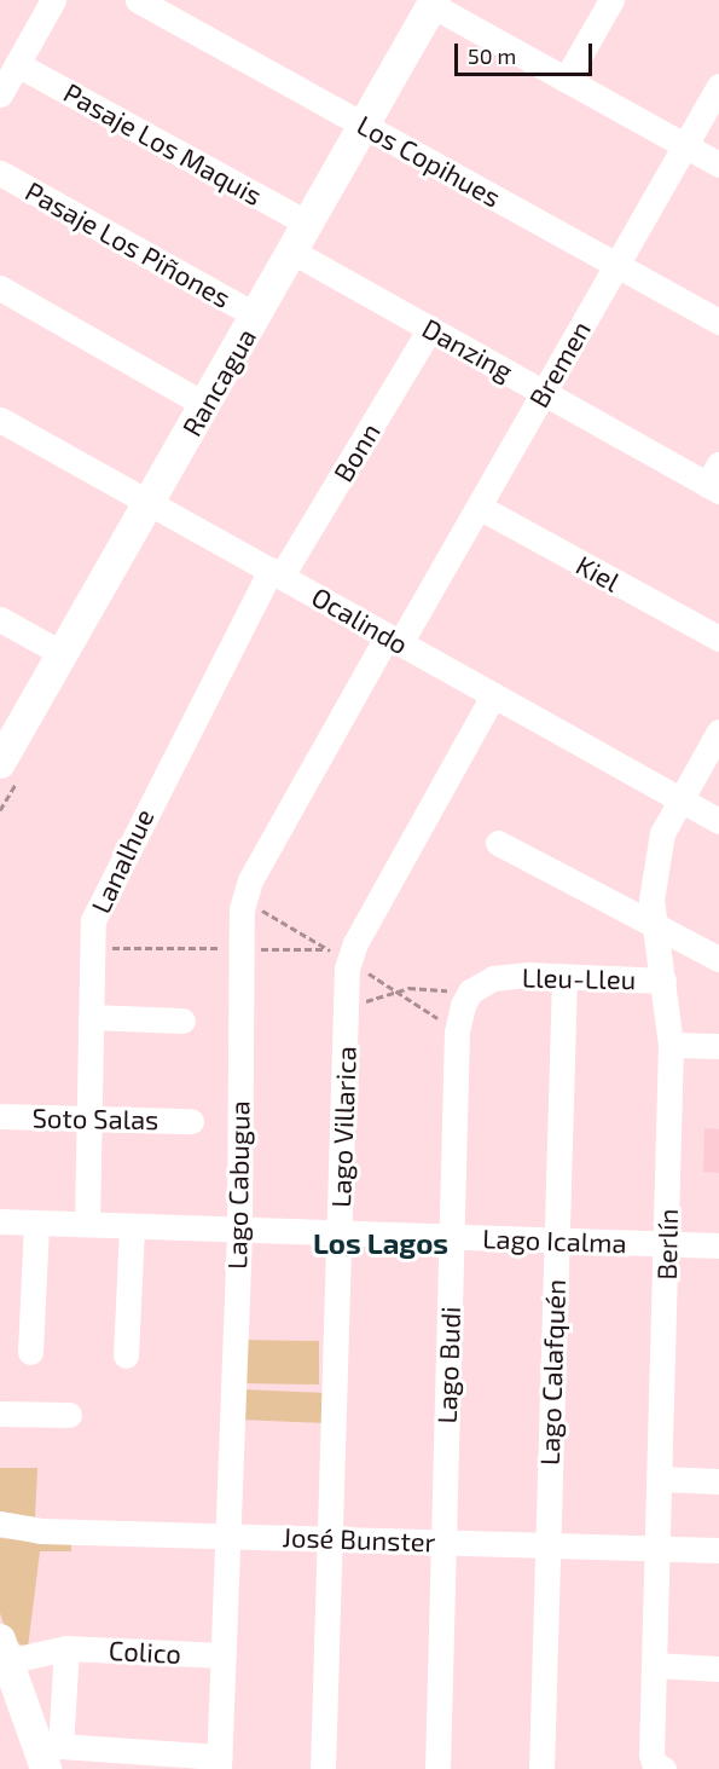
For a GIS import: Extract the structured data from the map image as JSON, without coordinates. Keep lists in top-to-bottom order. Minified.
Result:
{"streets":{"main road":["Rancagua"],"street":["Pasaje Los Maquis","Los Copihues","Pasaje Los Piñones","Danzing","Bremen","Bonn","Kiel","Ocalindo","Lanalhue","Lleu-Lleu","Soto Salas","Lago Villarica","Lago Cabugua","Lago Icalma","Berlín","Lago Budi","Lago Calafquén","José Bunster","Colico"]},"crossings":[["Pasaje Los Maquis","Rancagua"],["Los Copihues","Bremen"],["Los Copihues","Rancagua"],["Pasaje Los Piñones","Rancagua"],["Danzing","Bremen"],["Danzing","Rancagua"],["Danzing","Bonn"],["Bremen","Kiel"],["Bremen","Ocalindo"],["Bremen","Lago Cabugua"],["Rancagua","Ocalindo"],["Bonn","Ocalindo"],["Bonn","Lanalhue"],["Ocalindo","Lanalhue"],["Ocalindo","Lago Villarica"],["Ocalindo","Lago Cabugua"],["Ocalindo","Berlín"],["Lanalhue","Soto Salas"],["Lanalhue","Lago Icalma"],["Lleu-Lleu","Berlín"],["Lleu-Lleu","Lago Budi"],["Lleu-Lleu","Lago Calafquén"],["Lago Villarica","Lago Icalma"],["Lago Villarica","José Bunster"],["Lago Cabugua","Lago Icalma"],["Lago Cabugua","José Bunster"],["Lago Cabugua","Colico"],["Lago Icalma","Berlín"],["Lago Icalma","Lago Budi"],["Lago Icalma","Lago Calafquén"],["Berlín","José Bunster"],["Lago Budi","José Bunster"],["Lago Calafquén","José Bunster"]],"districts":["Los Lagos"],"scale_bar":"50 m"}
